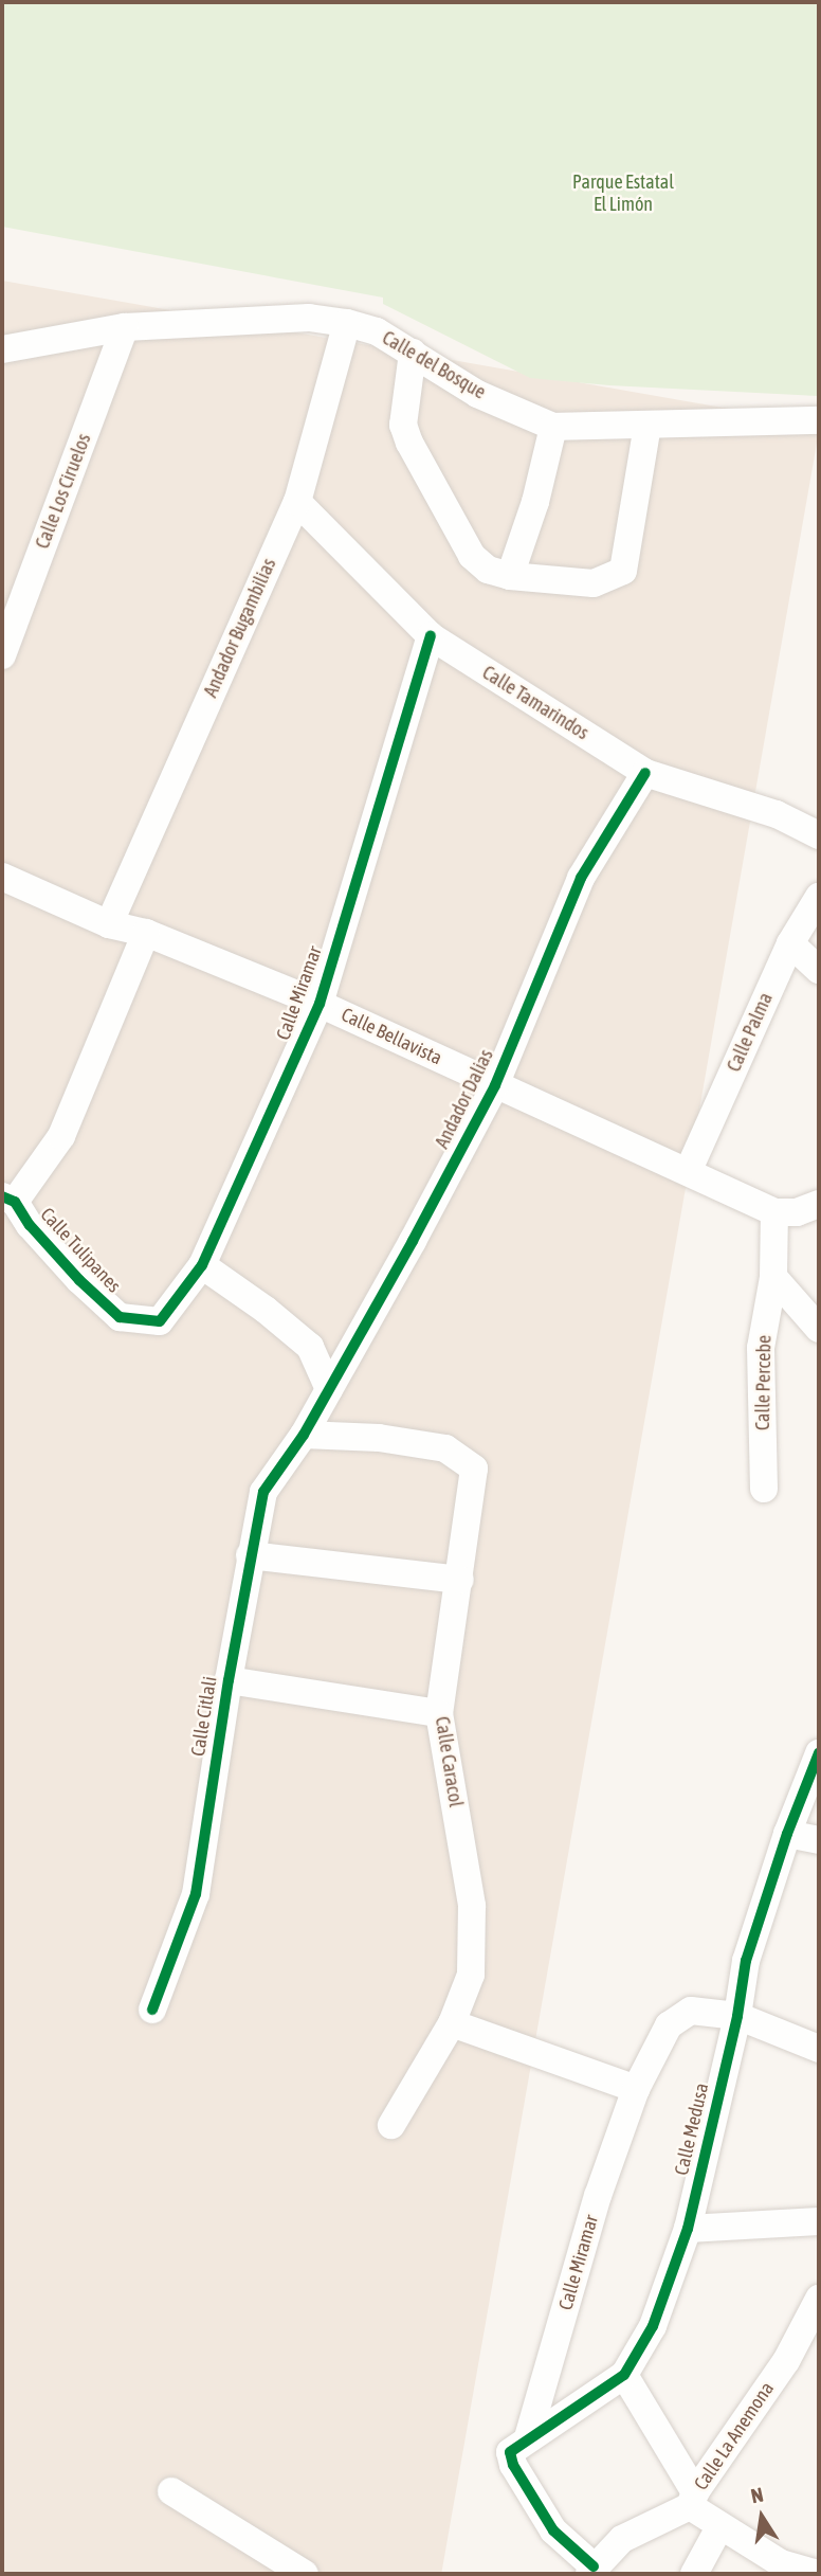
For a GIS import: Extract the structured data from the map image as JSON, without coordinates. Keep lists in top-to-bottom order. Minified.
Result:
{"streets":{"street":["Calle del Bosque","Calle Los Ciruelos","Andador Bugambilias","Calle Tamarindos","Calle Miramar","Calle Palma","Calle Bellavista","Andador Dalias","Calle Tulipanes","Calle Percebe","Calle Citlali","Calle Caracol","Calle Medusa","Calle La Anemona"]},"crossings":[["Calle del Bosque","Calle Los Ciruelos"],["Calle del Bosque","Andador Bugambilias"],["Andador Bugambilias","Calle Tamarindos"],["Andador Bugambilias","Calle Bellavista"],["Calle Tamarindos","Calle Miramar"],["Calle Tamarindos","Andador Dalias"],["Calle Miramar","Calle Bellavista"],["Calle Miramar","Calle Tulipanes"],["Calle Miramar","Calle Medusa"],["Calle Palma","Calle Bellavista"],["Calle Bellavista","Andador Dalias"],["Calle Bellavista","Calle Percebe"],["Andador Dalias","Calle Citlali"],["Andador Dalias","Calle Caracol"],["Calle Citlali","Calle Caracol"]],"parks":["Parque Estatal El Limón"],"north":"top"}
